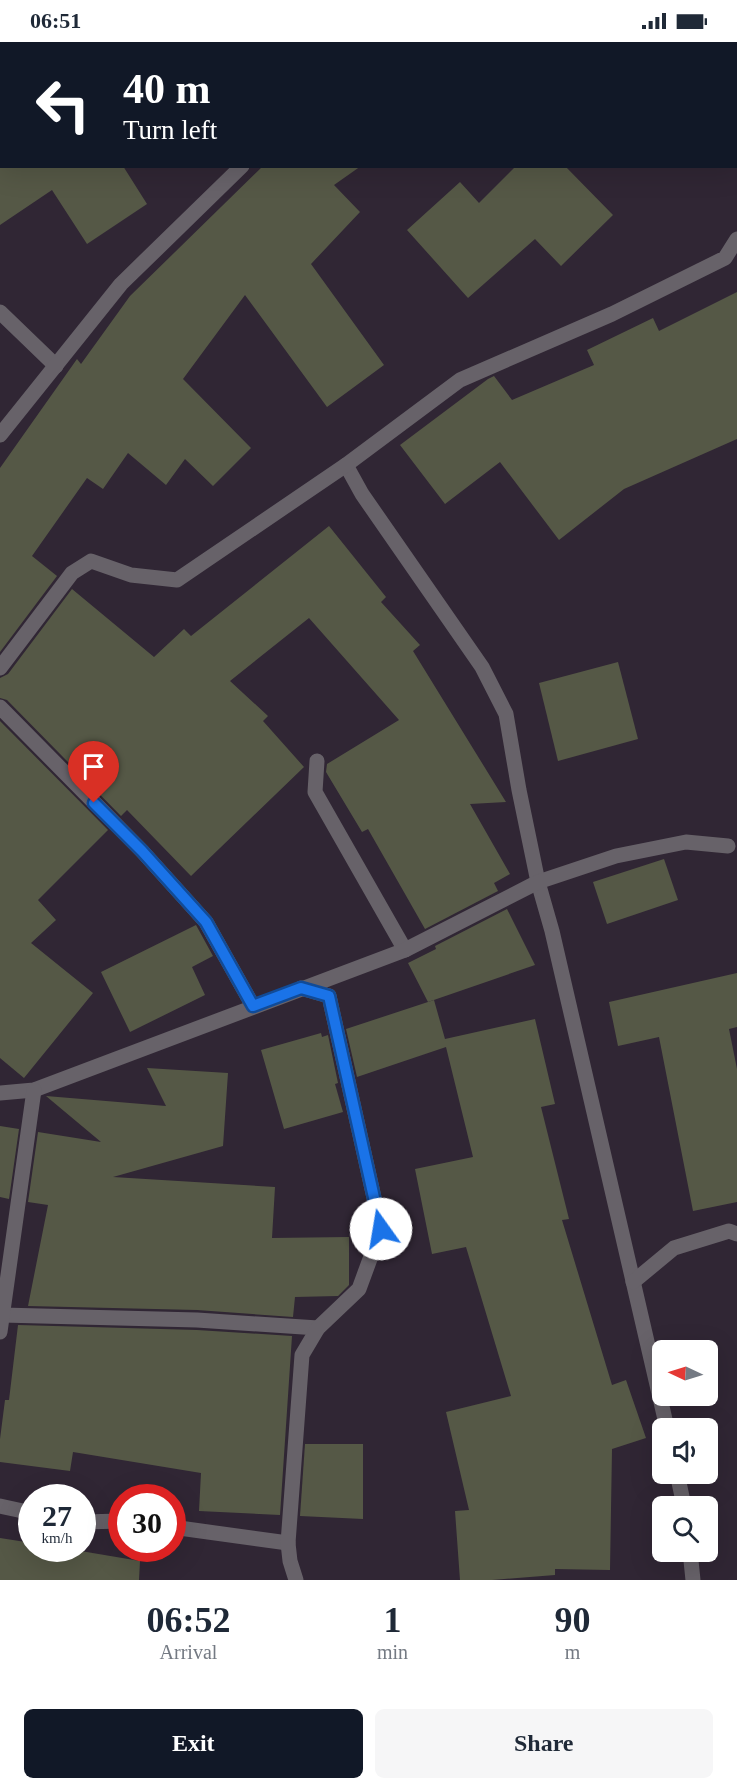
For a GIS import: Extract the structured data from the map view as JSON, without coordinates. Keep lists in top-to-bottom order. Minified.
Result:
{"north":"left","page":{"status":"06:51","turn":["40 m","Turn left"],"speed":"27 km/h","limit":"30","eta":["06:52","Arrival","1","min","90","m"],"buttons":["Exit","Share"]}}
